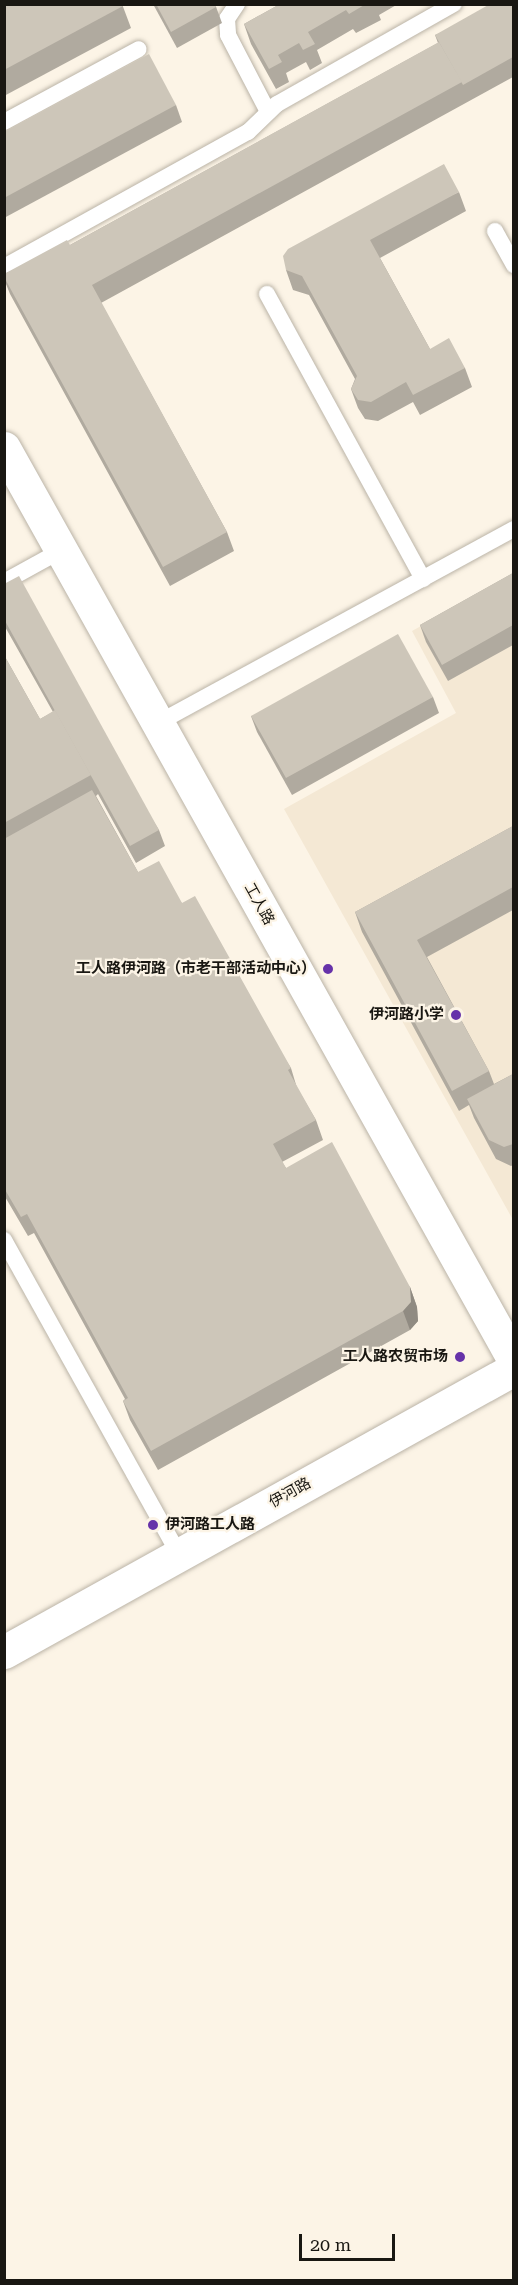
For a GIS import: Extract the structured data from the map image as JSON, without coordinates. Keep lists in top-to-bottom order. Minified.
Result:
{"streets":{"street":["工人路","伊河路"]},"places":["工人路伊河路（市老干部活动中心）","伊河路小学","工人路农贸市场","伊河路工人路"],"scale_bar":"20 m"}
